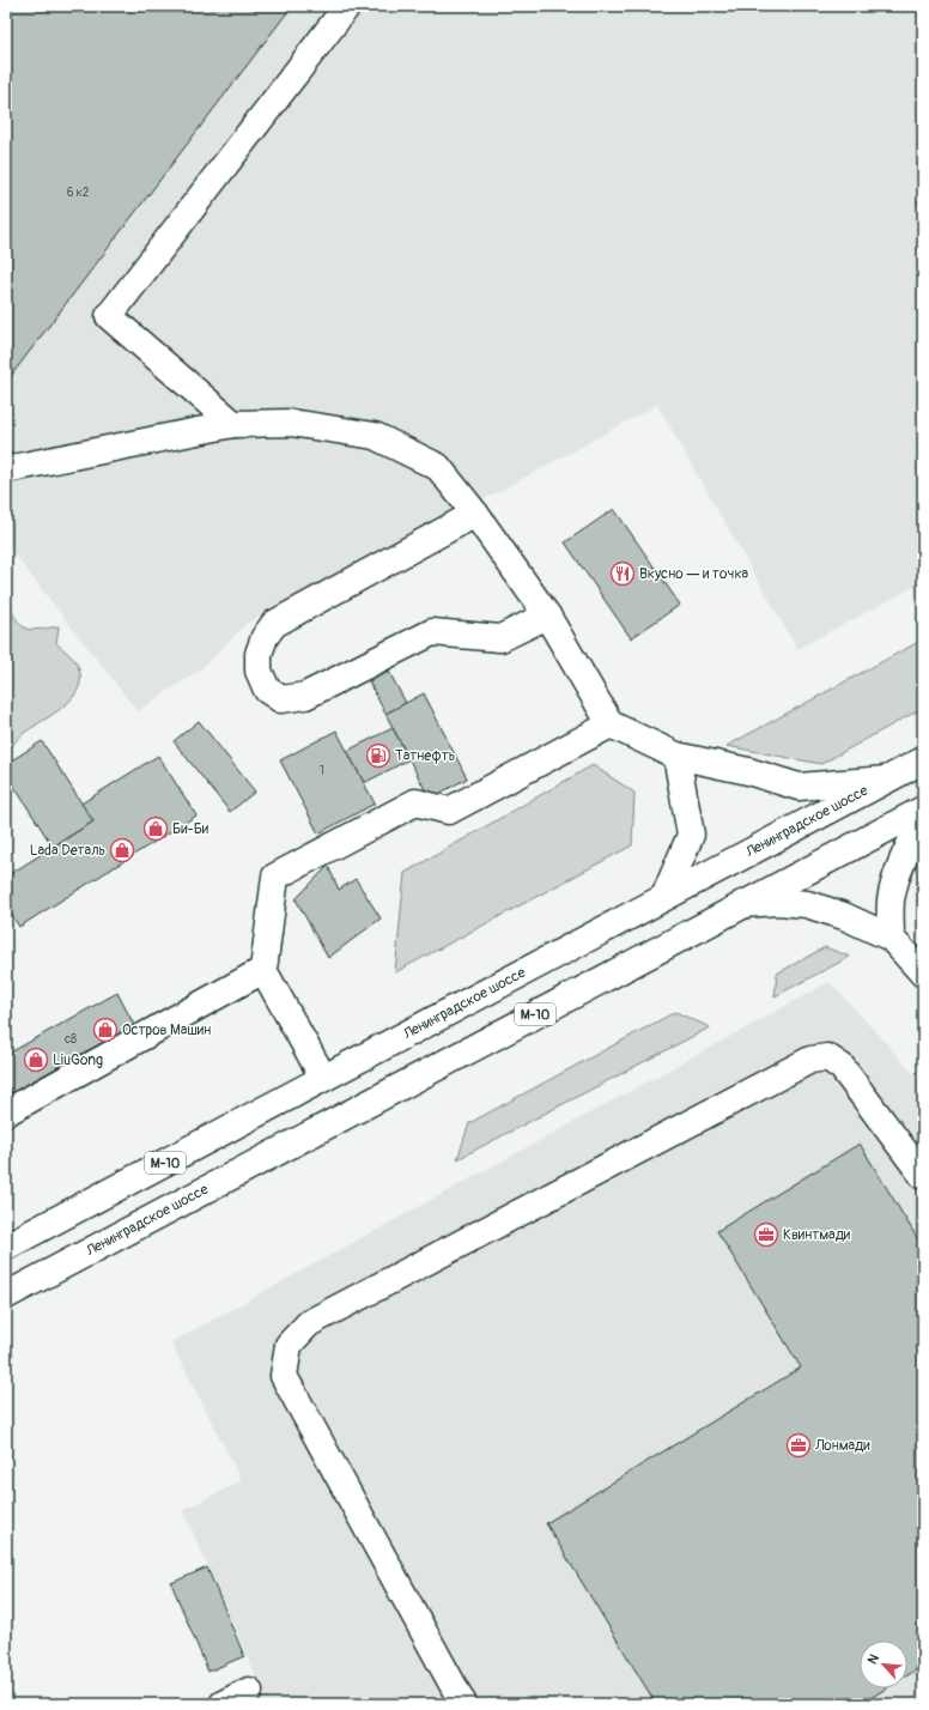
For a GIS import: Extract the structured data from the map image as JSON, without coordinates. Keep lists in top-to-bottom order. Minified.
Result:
{"streets":{"main road":["Ленинградское шоссе","М-10"]},"places":{"restaurant":["Вкусно — и точка"],"fuel station":["Татнефть"],"shop":["Би-Би","Lada Dеталь","Остров Машин","LiuGong"],"office":["Квинтмади","Лонмади"]},"house_numbers":["6 к2","1","с8"],"north":"top left"}
